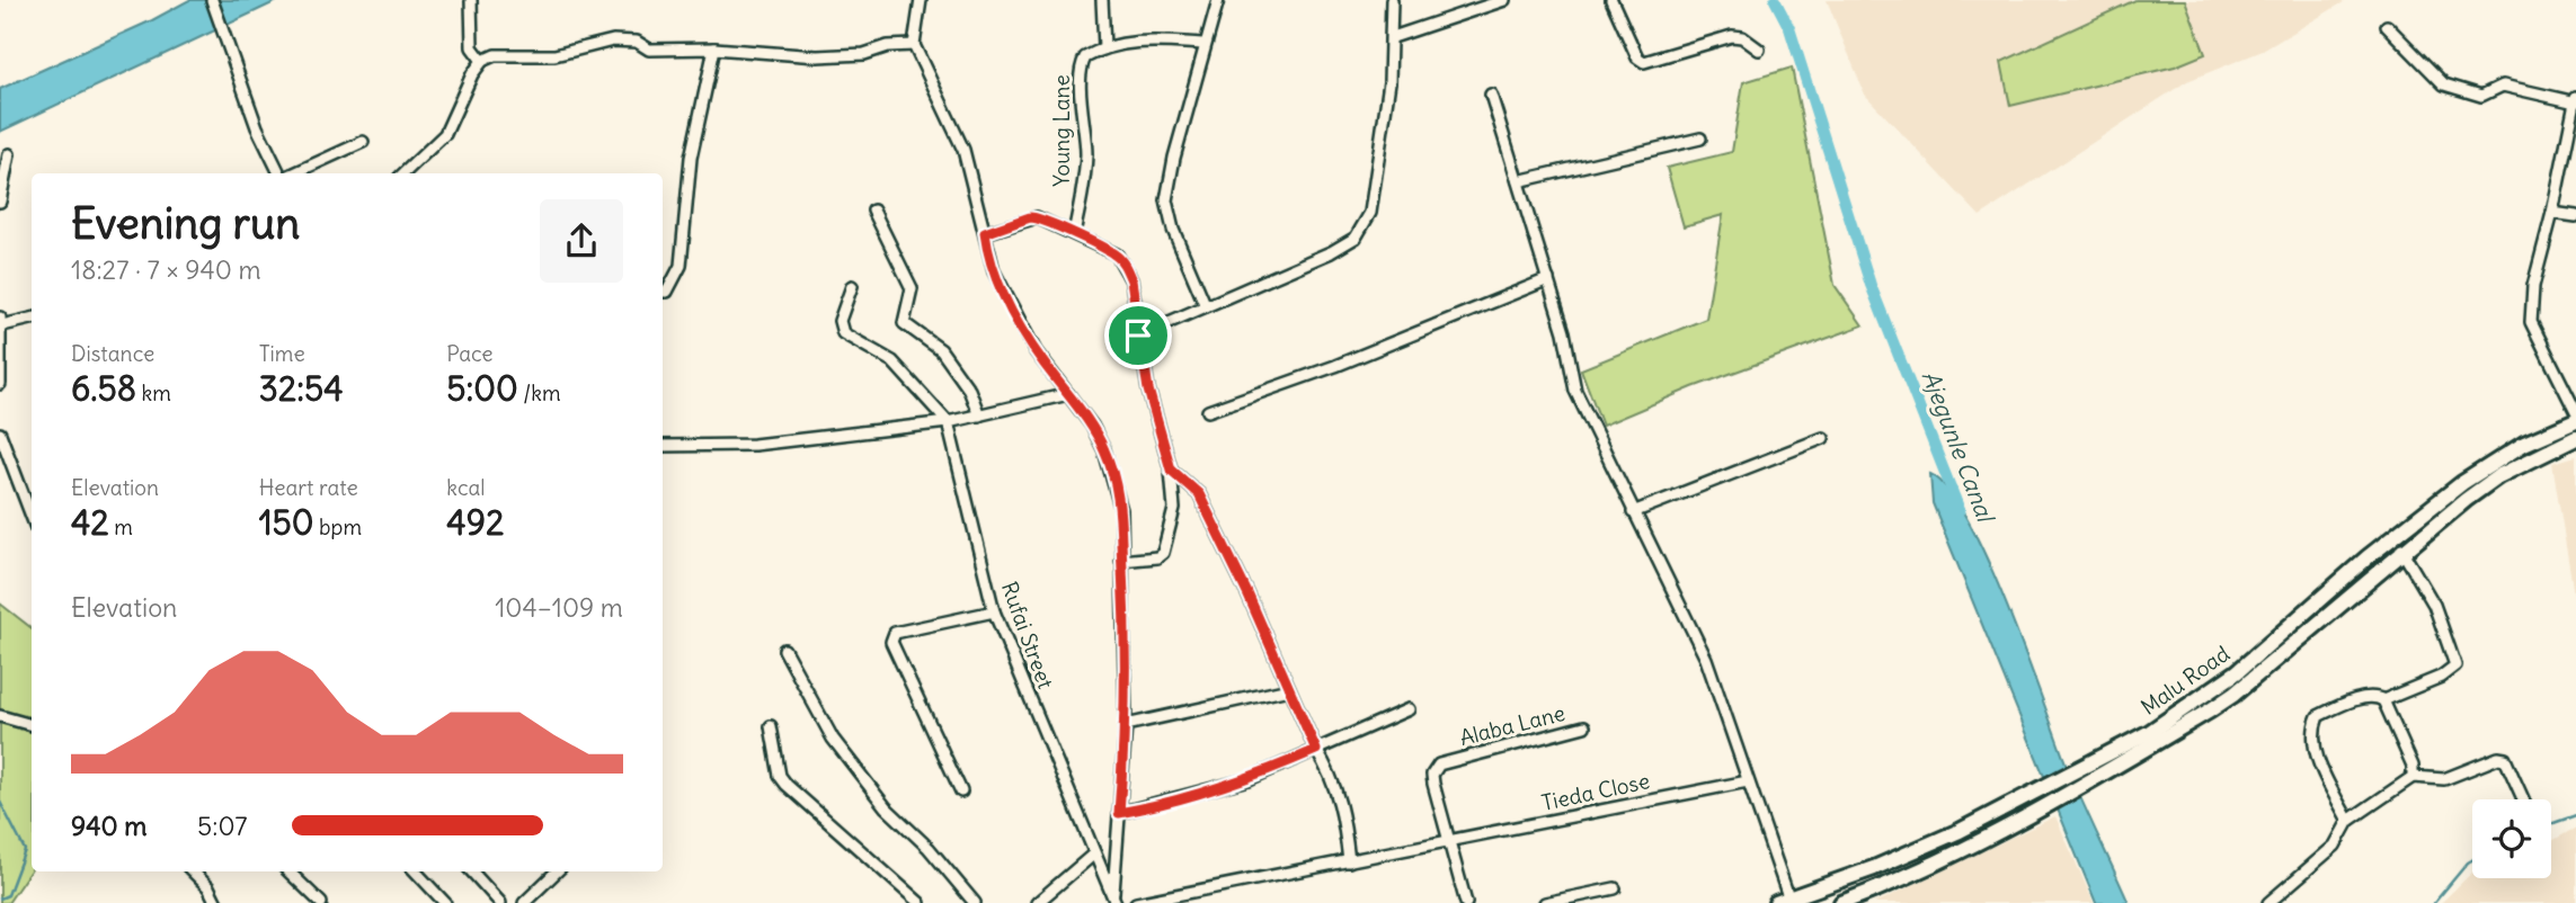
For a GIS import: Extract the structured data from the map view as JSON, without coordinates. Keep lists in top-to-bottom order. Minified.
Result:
{"streets":{"main road":["Malu Road"],"street":["Young Lane","Rufai Street","Alaba Lane","Tieda Close"]},"crossings":[["Alaba Lane","Tieda Close"]],"water":["Ajegunle Canal"],"page":{"heading":["Evening run","18:27 · 7 × 940 m"],"stats":[["Distance","6.58 km"],["Time","32:54"],["Pace","5:00 /km"],["Elevation","42 m"],["Heart rate","150 bpm"],["kcal","492"]],"chart":["Elevation","104–109 m"],"list":[{"name":"940 m","note":"5:07"}]}}
